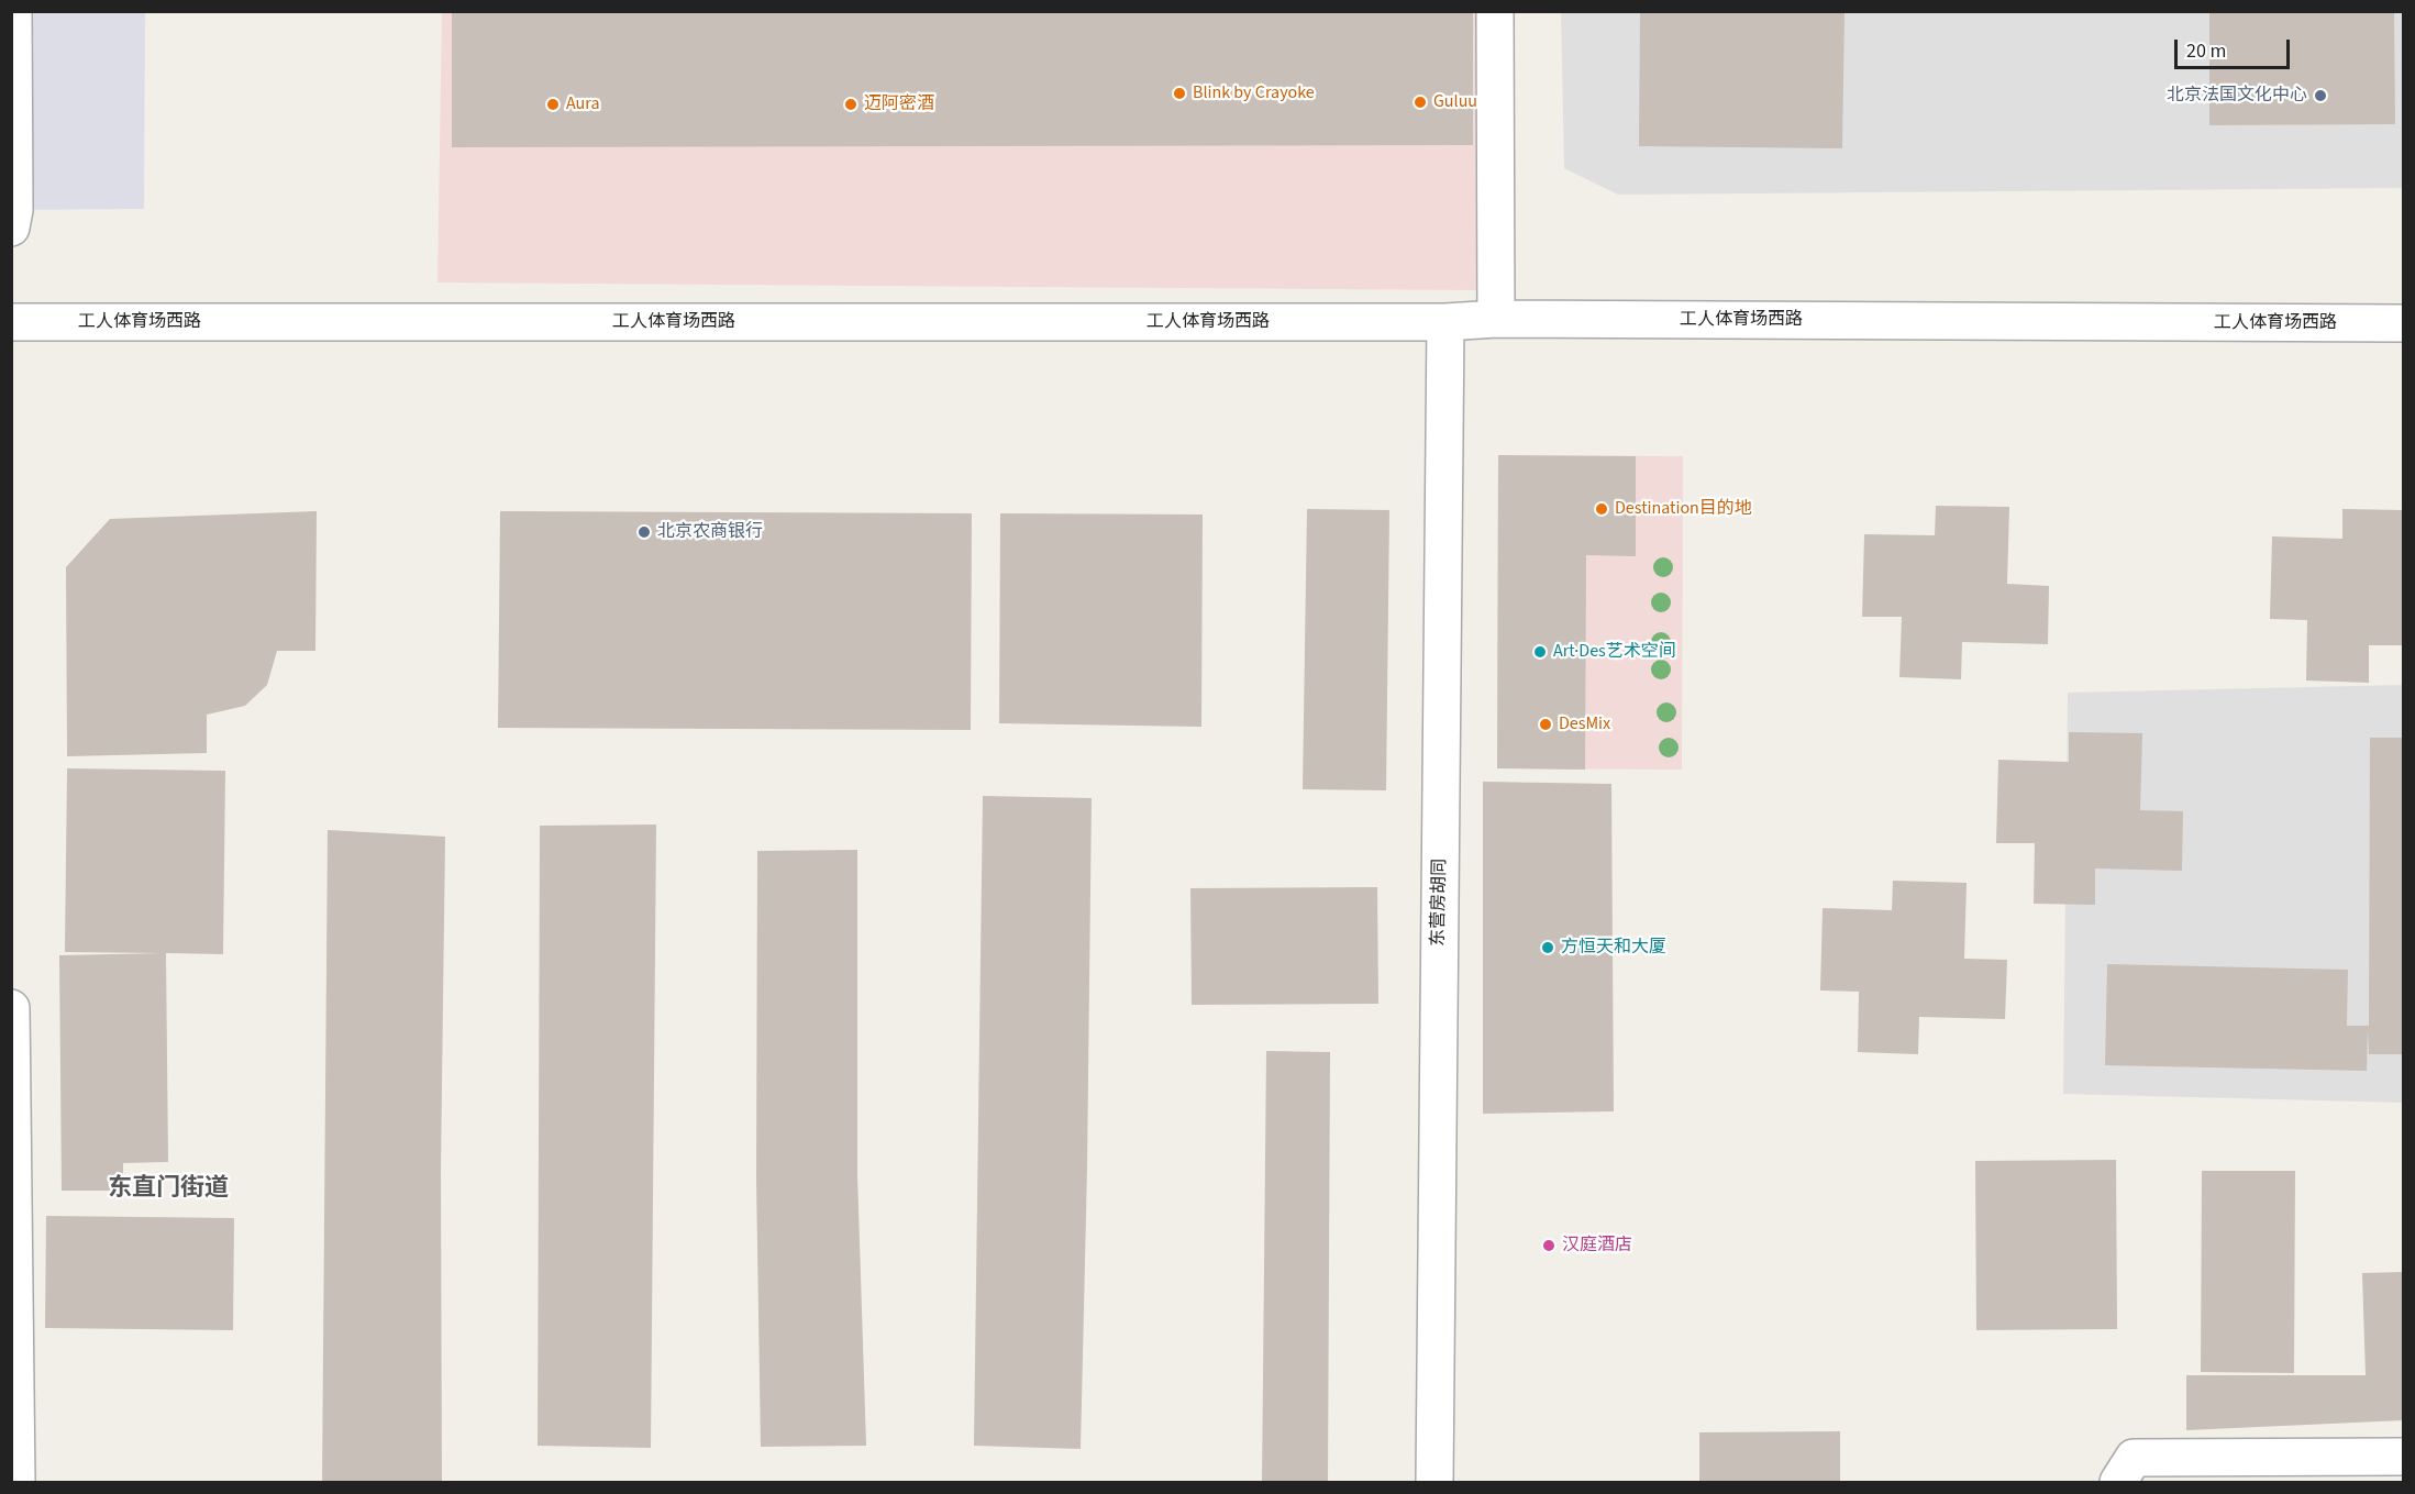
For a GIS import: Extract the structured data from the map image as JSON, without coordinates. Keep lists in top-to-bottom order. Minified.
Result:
{"streets":{"street":["工人体育场西路","东营房胡同"]},"crossings":[["工人体育场西路","东营房胡同"]],"districts":["东直门街道"],"places":["Blink by Crayoke","北京法国文化中心","Guluu","Aura","迈阿密酒","Destination目的地","北京农商银行","Art·Des艺术空间","DesMix","方恒天和大厦","汉庭酒店"],"scale_bar":"20 m"}
